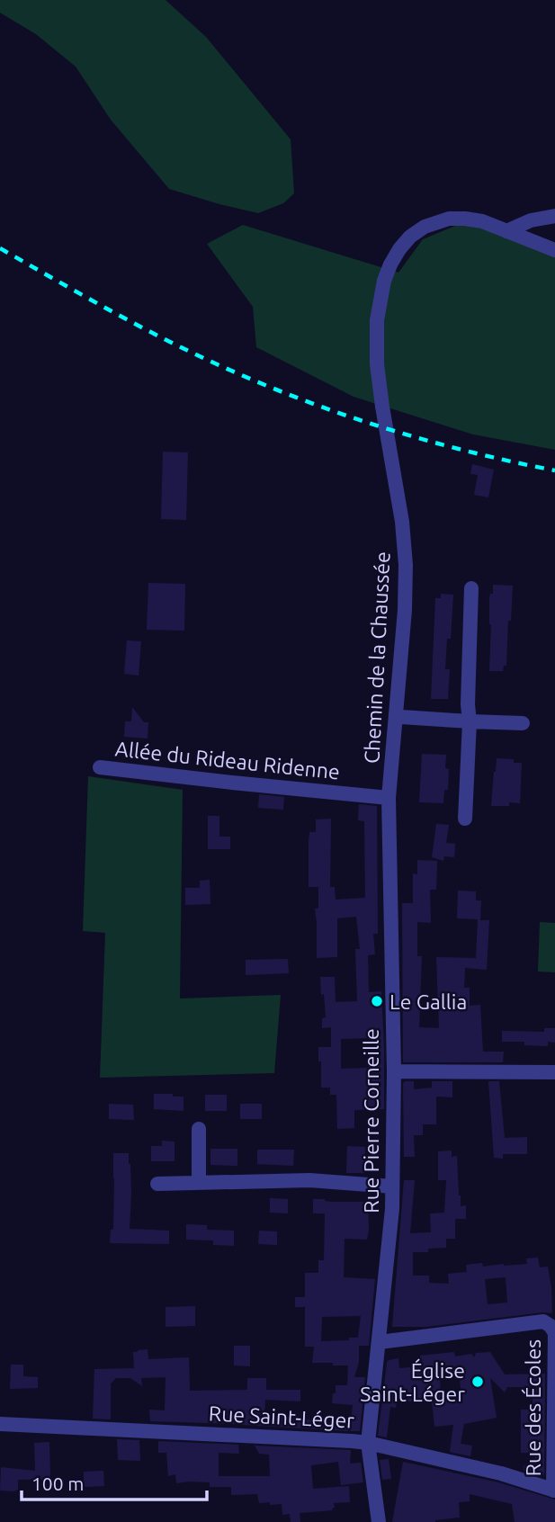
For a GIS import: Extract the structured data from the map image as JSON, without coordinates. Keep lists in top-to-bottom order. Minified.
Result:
{"streets":{"street":["Chemin de la Chaussée","Allée du Rideau Ridenne","Rue Pierre Corneille","Rue des Écoles","Rue Saint-Léger"]},"crossings":[["Chemin de la Chaussée","Allée du Rideau Ridenne"],["Chemin de la Chaussée","Rue Pierre Corneille"],["Allée du Rideau Ridenne","Rue Pierre Corneille"],["Rue Pierre Corneille","Rue des Écoles"],["Rue Pierre Corneille","Rue Saint-Léger"],["Rue des Écoles","Rue Saint-Léger"]],"places":["Le Gallia","Église Saint-Léger"],"scale_bar":"100 m"}
